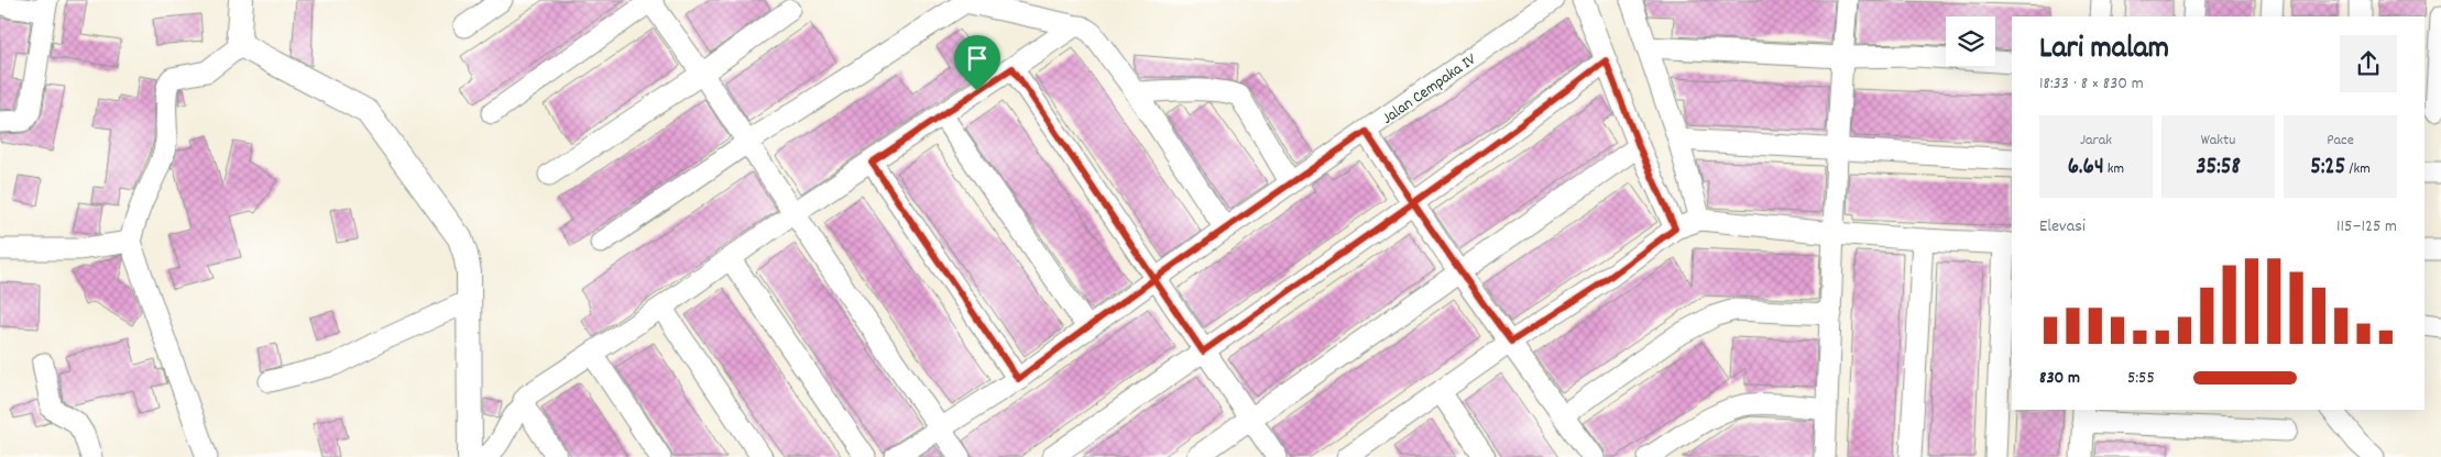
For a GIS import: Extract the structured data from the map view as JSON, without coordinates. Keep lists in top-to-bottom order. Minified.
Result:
{"streets":{"street":["Jalan Cempaka IV"]},"page":{"heading":["Lari malam","18:33 · 8 × 830 m"],"stats":[["Jarak","6.64 km"],["Waktu","35:58"],["Pace","5:25 /km"]],"chart":["Elevasi","115–125 m"],"list":[{"name":"830 m","note":"5:55"}]}}
